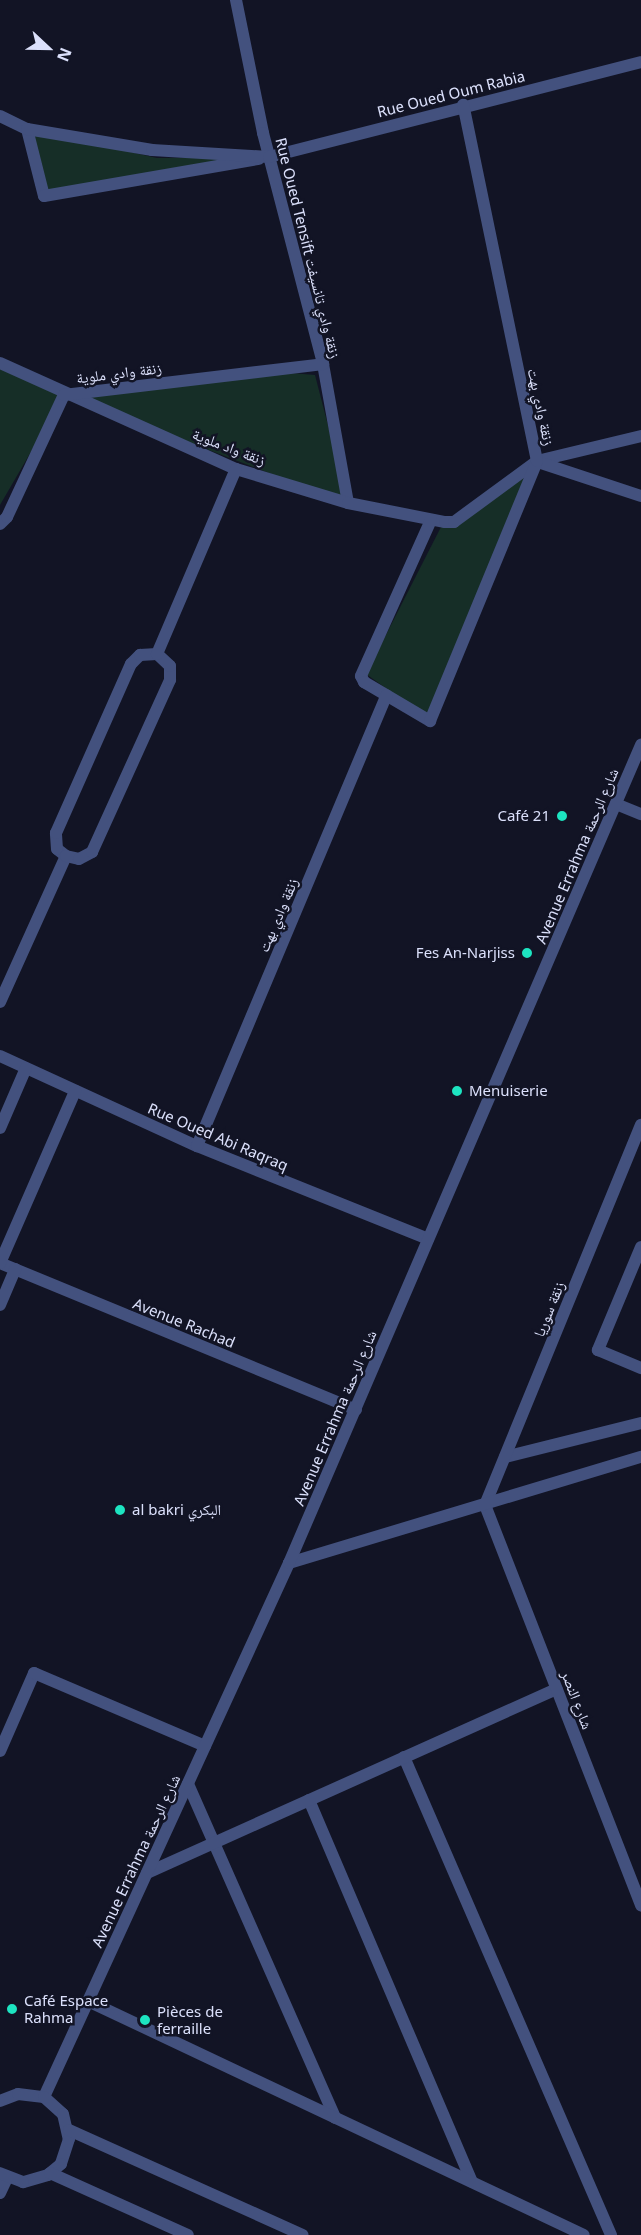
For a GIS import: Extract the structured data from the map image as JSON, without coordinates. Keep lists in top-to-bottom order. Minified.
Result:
{"streets":{"street":["Rue Oued Oum Rabia","Rue Oued Tensift زنقة وادي تانسيفت","زنقة وادي ملوية","زنقة وادي بهت","زنقة واد ملوية","Avenue Errahma شارع الرحمة","Rue Oued Abi Raqraq","زنقة سوريا","Avenue Rachad","شارع النصر"]},"crossings":[["Rue Oued Oum Rabia","Rue Oued Tensift زنقة وادي تانسيفت"],["Rue Oued Oum Rabia","زنقة وادي بهت"],["Rue Oued Tensift زنقة وادي تانسيفت","زنقة وادي ملوية"],["Rue Oued Tensift زنقة وادي تانسيفت","زنقة واد ملوية"],["زنقة وادي ملوية","زنقة واد ملوية"],["زنقة وادي بهت","زنقة واد ملوية"],["زنقة وادي بهت","Rue Oued Abi Raqraq"],["Avenue Errahma شارع الرحمة","Rue Oued Abi Raqraq"],["Avenue Errahma شارع الرحمة","Avenue Rachad"],["زنقة سوريا","شارع النصر"]],"places":["Café 21","Fes An-Narjiss","Menuiserie","al bakri البكري","Café Espace Rahma","Pièces de ferraille"],"north":"right"}
